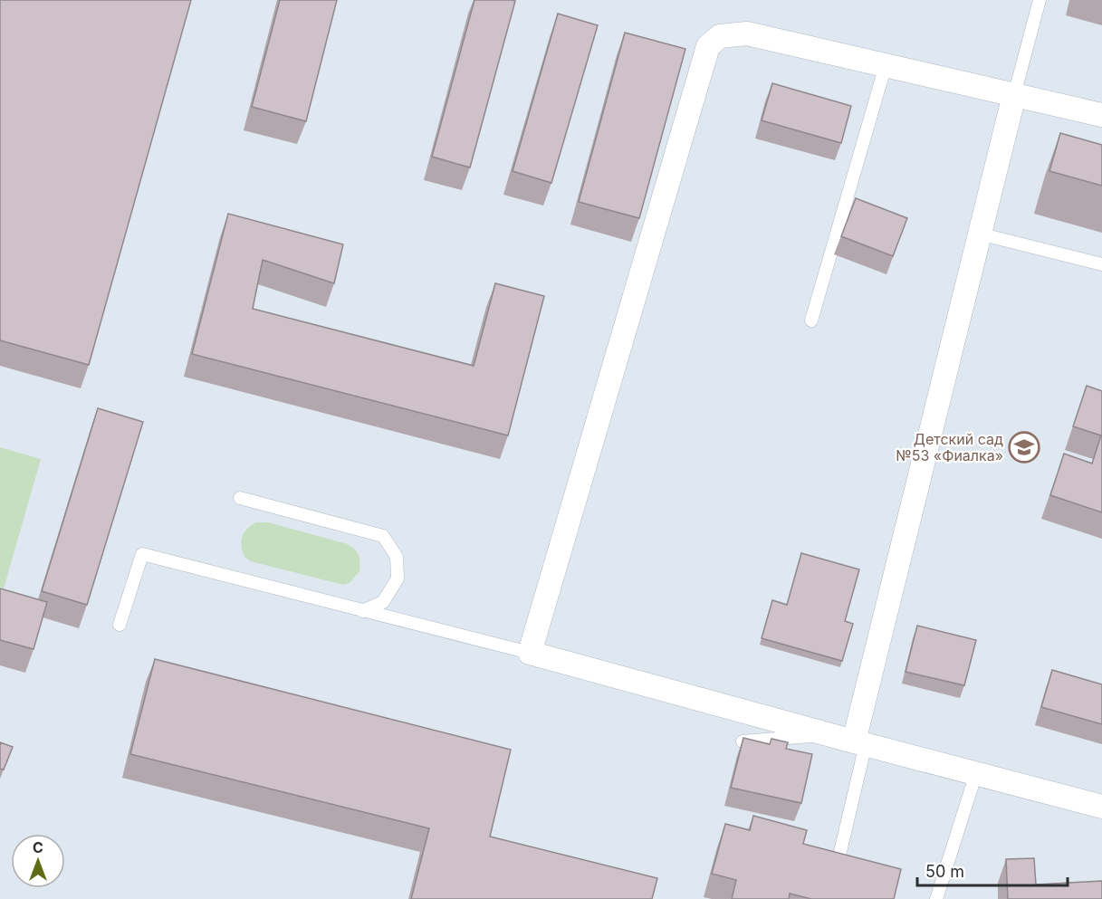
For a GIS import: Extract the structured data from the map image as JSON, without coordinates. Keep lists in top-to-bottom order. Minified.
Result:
{"places":{"school or university":["Детский сад №53 «Фиалка»"]},"scale_bar":"50 m","north":"top"}
